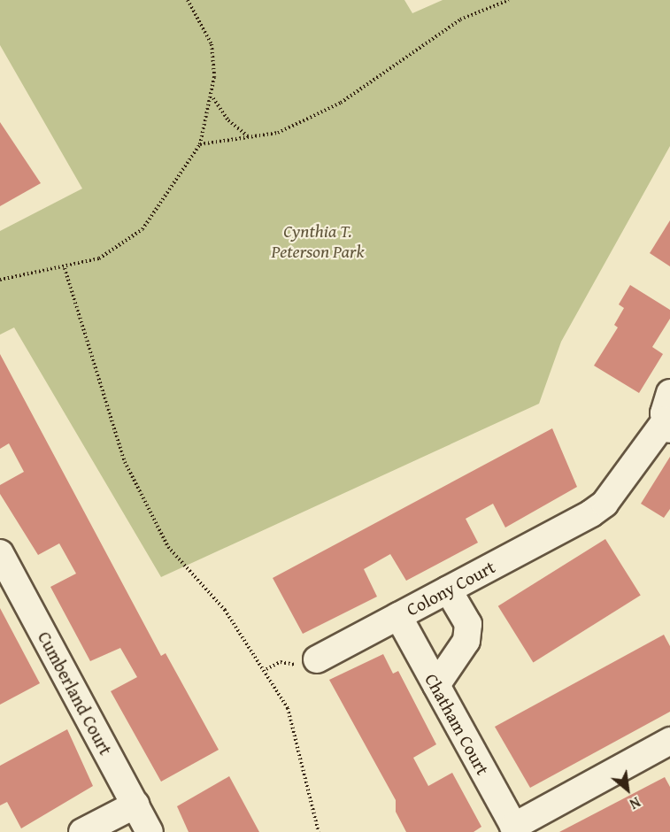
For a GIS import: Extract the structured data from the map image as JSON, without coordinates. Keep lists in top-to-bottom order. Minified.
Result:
{"streets":{"street":["Colony Court","Cumberland Court","Chatham Court"]},"crossings":[["Colony Court","Chatham Court"]],"parks":["Cynthia T. Peterson Park"],"north":"bottom right"}
